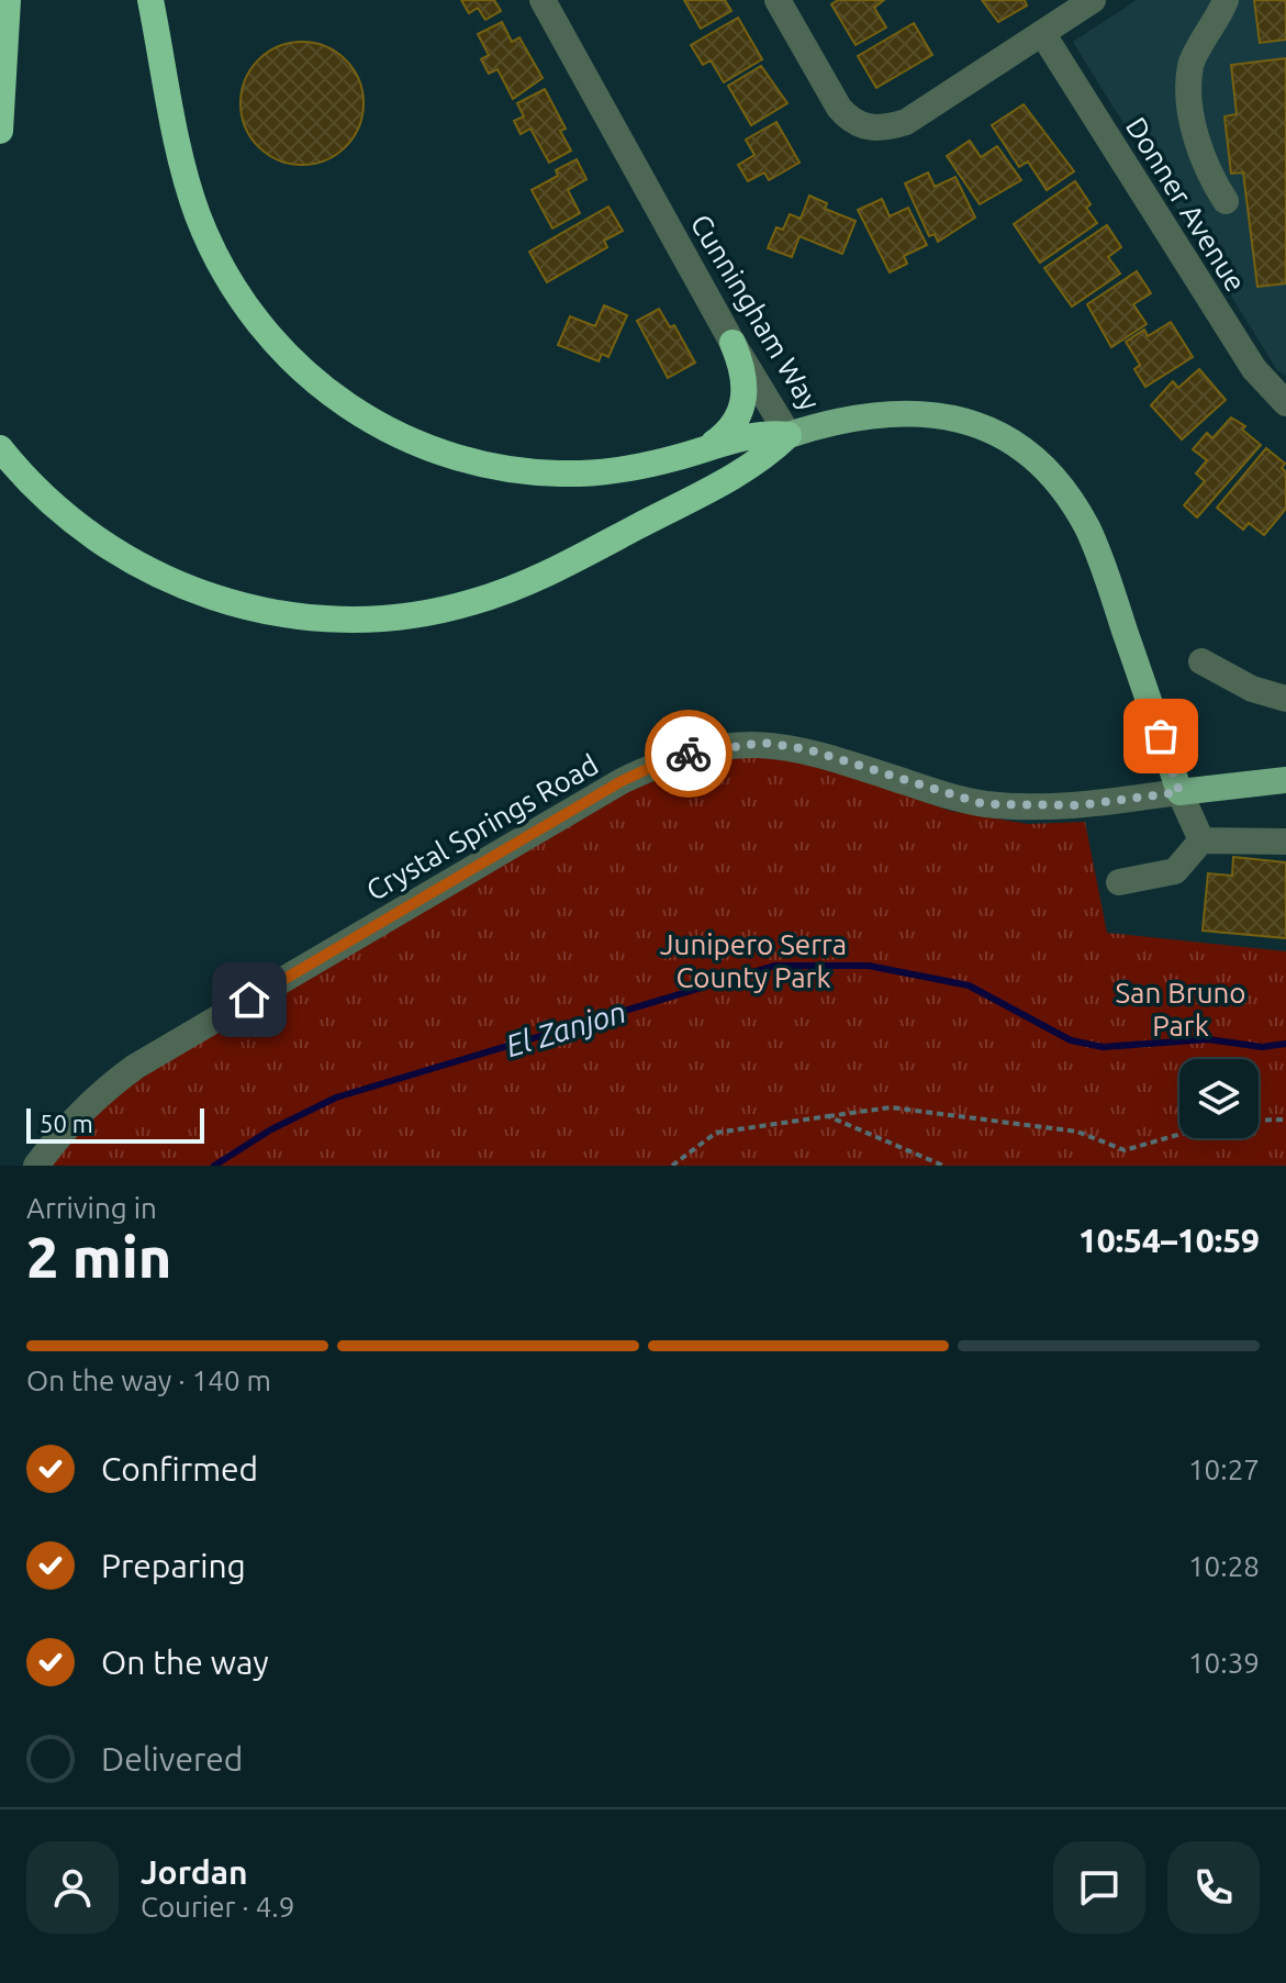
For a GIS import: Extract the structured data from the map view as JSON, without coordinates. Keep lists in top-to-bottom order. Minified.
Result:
{"streets":{"main road":["Cunningham Way","Crystal Springs Road"],"street":["Donner Avenue"]},"crossings":[["Cunningham Way","Crystal Springs Road"]],"water":["El Zanjon"],"parks":["Junipero Serra County Park","San Bruno Park"],"scale_bar":"50 m","page":{"scale":"50 m","heading":["2 min","Arriving in","10:54–10:59"],"panel":["Jordan","Courier · 4.9"],"bar":"On the way · 140 m","list":[["Confirmed","10:27"],["Preparing","10:28"],["On the way","10:39"],"Delivered"]}}
